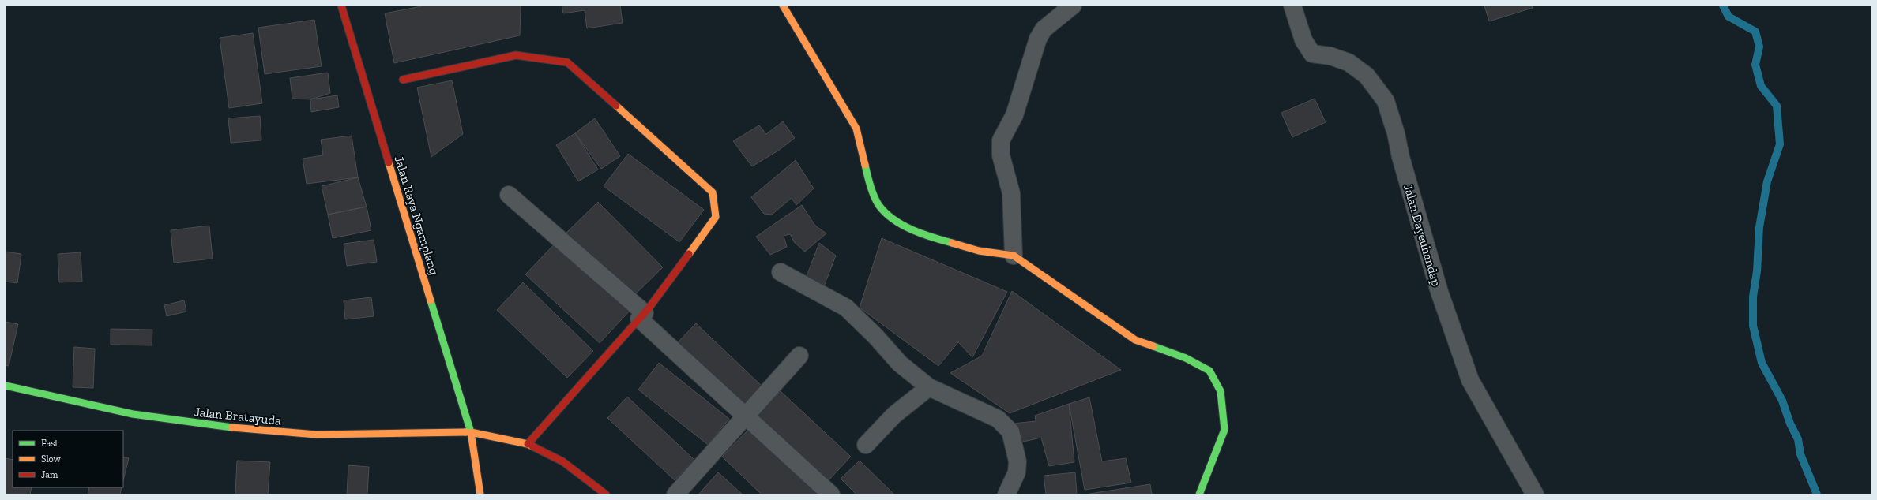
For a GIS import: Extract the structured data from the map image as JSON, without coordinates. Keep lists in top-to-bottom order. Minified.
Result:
{"streets":{"street":["Jalan Raya Ngamplang","Jalan Dayeuhandap","Jalan Bratayuda"]},"crossings":[["Jalan Raya Ngamplang","Jalan Bratayuda"]],"legend":["Fast","Slow","Jam"]}
